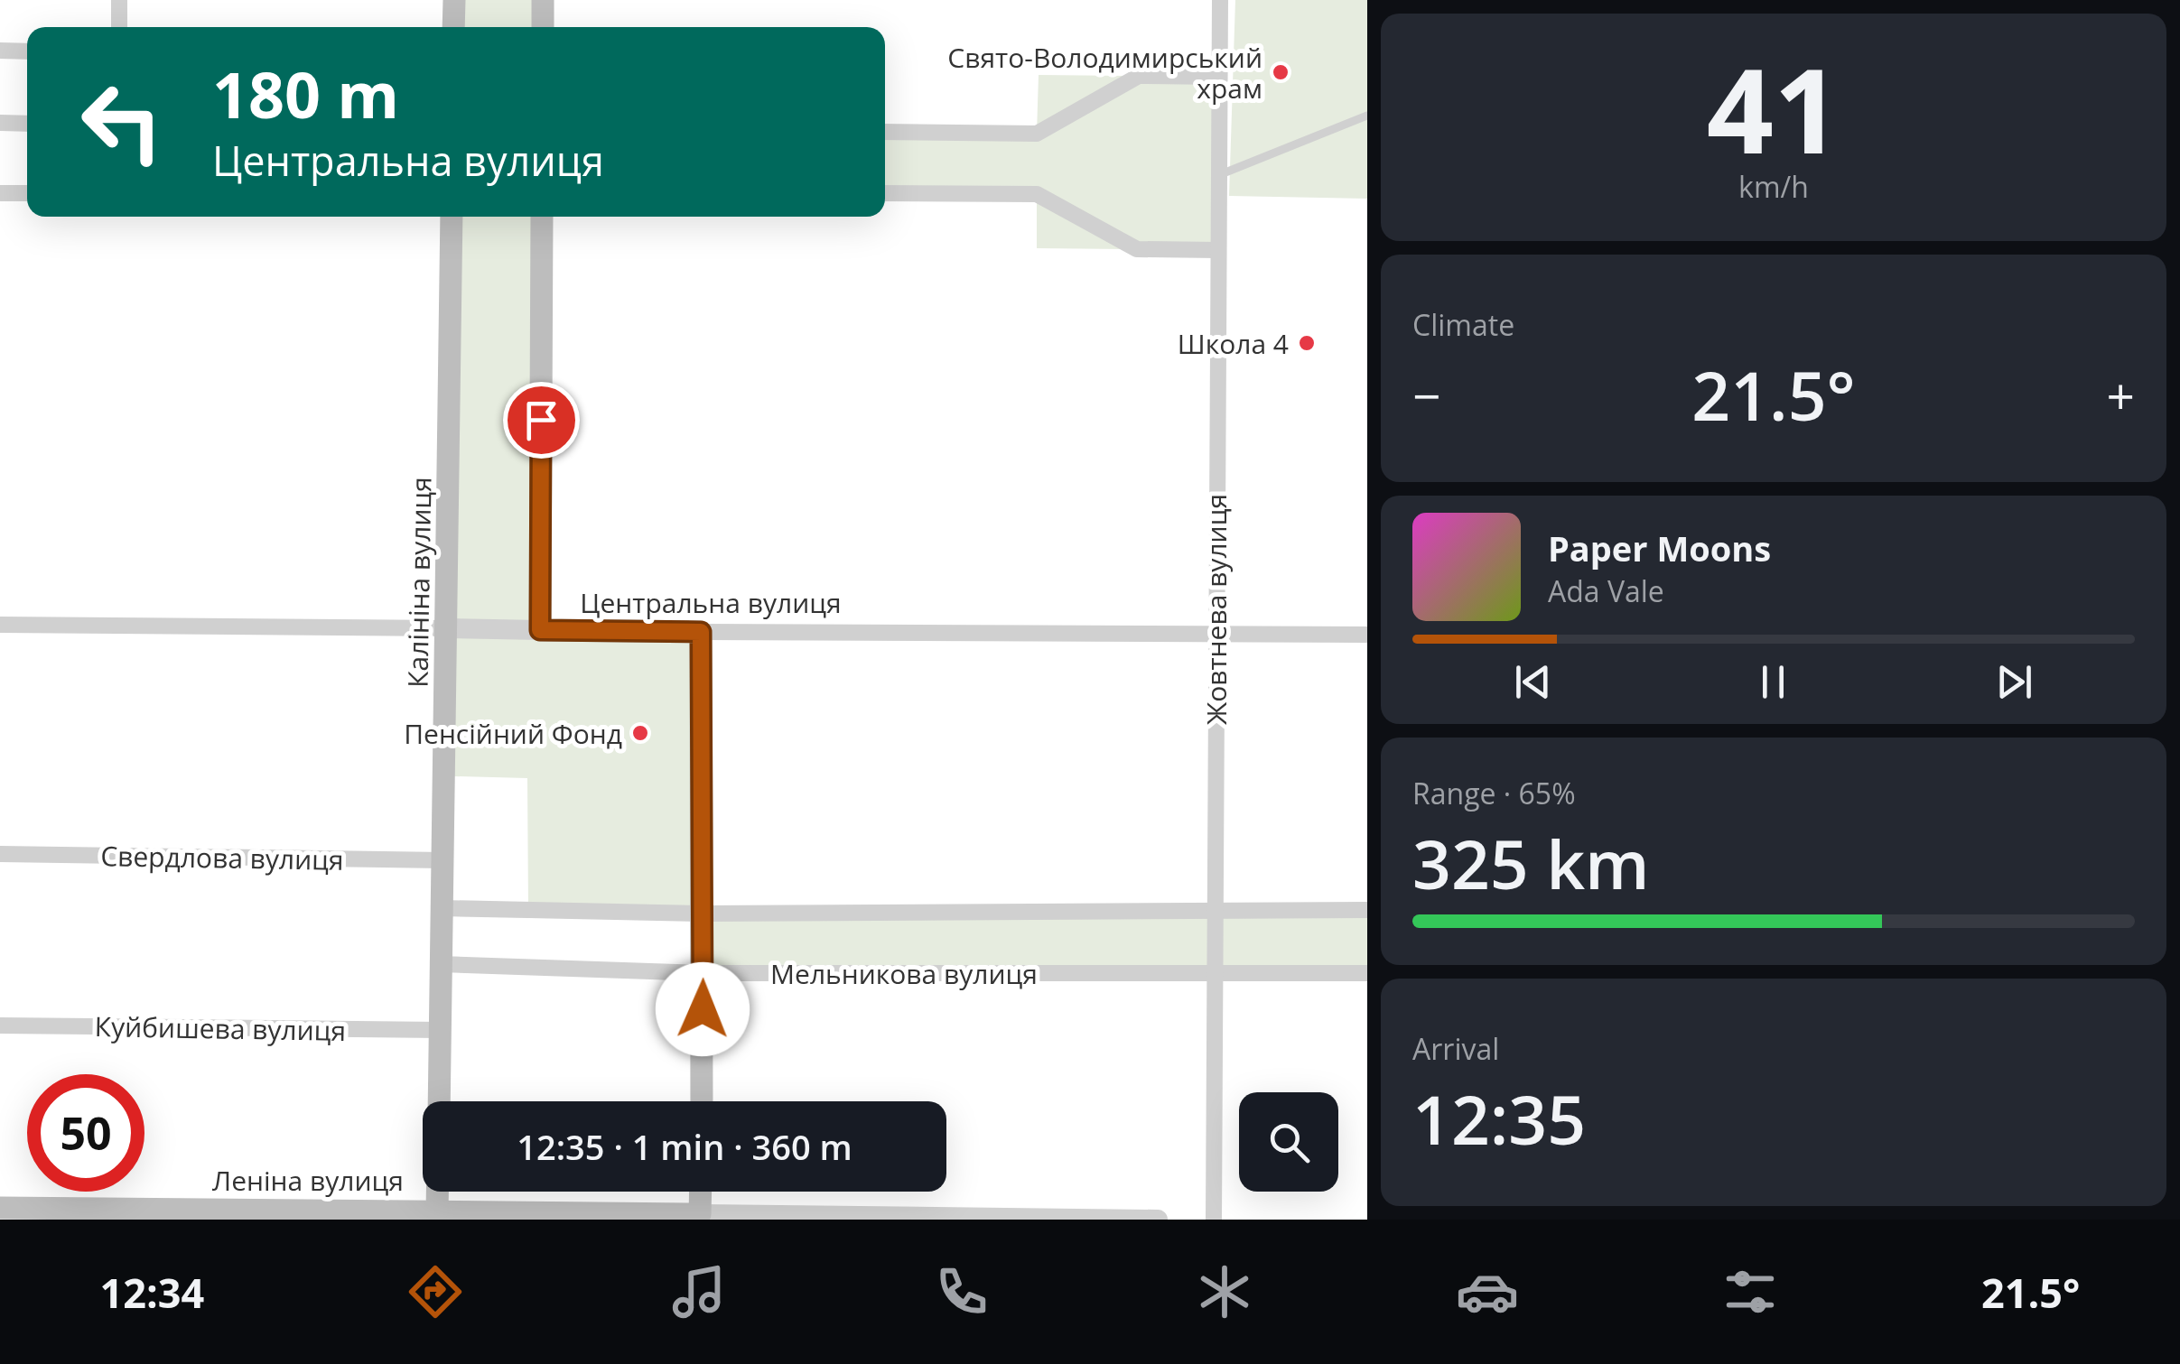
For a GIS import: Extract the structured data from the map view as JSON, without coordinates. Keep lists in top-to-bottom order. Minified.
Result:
{"streets":{"main road":["Калініна вулиця","Центральна вулиця","Леніна вулиця"],"street":["Жовтнева вулиця","Свердлова вулиця","Мельникова вулиця","Куйбишева вулиця"]},"crossings":[["Калініна вулиця","Центральна вулиця"],["Калініна вулиця","Свердлова вулиця"],["Калініна вулиця","Мельникова вулиця"],["Калініна вулиця","Куйбишева вулиця"],["Центральна вулиця","Жовтнева вулиця"],["Жовтнева вулиця","Мельникова вулиця"]],"places":["Свято-Володимирський храм","Школа 4","Пенсійний Фонд"],"page":{"tile":[["41","km/h"],"Climate",["Range · 65%","325 km"],["Arrival","12:35"]],"turn":["180 m","Центральна вулиця"],"heat":["−","21.5°","+"],"song":["Paper Moons","Ada Vale"],"limit":"50","trip":"12:35 · 1 min · 360 m","tabs":["12:34","21.5°"]}}
